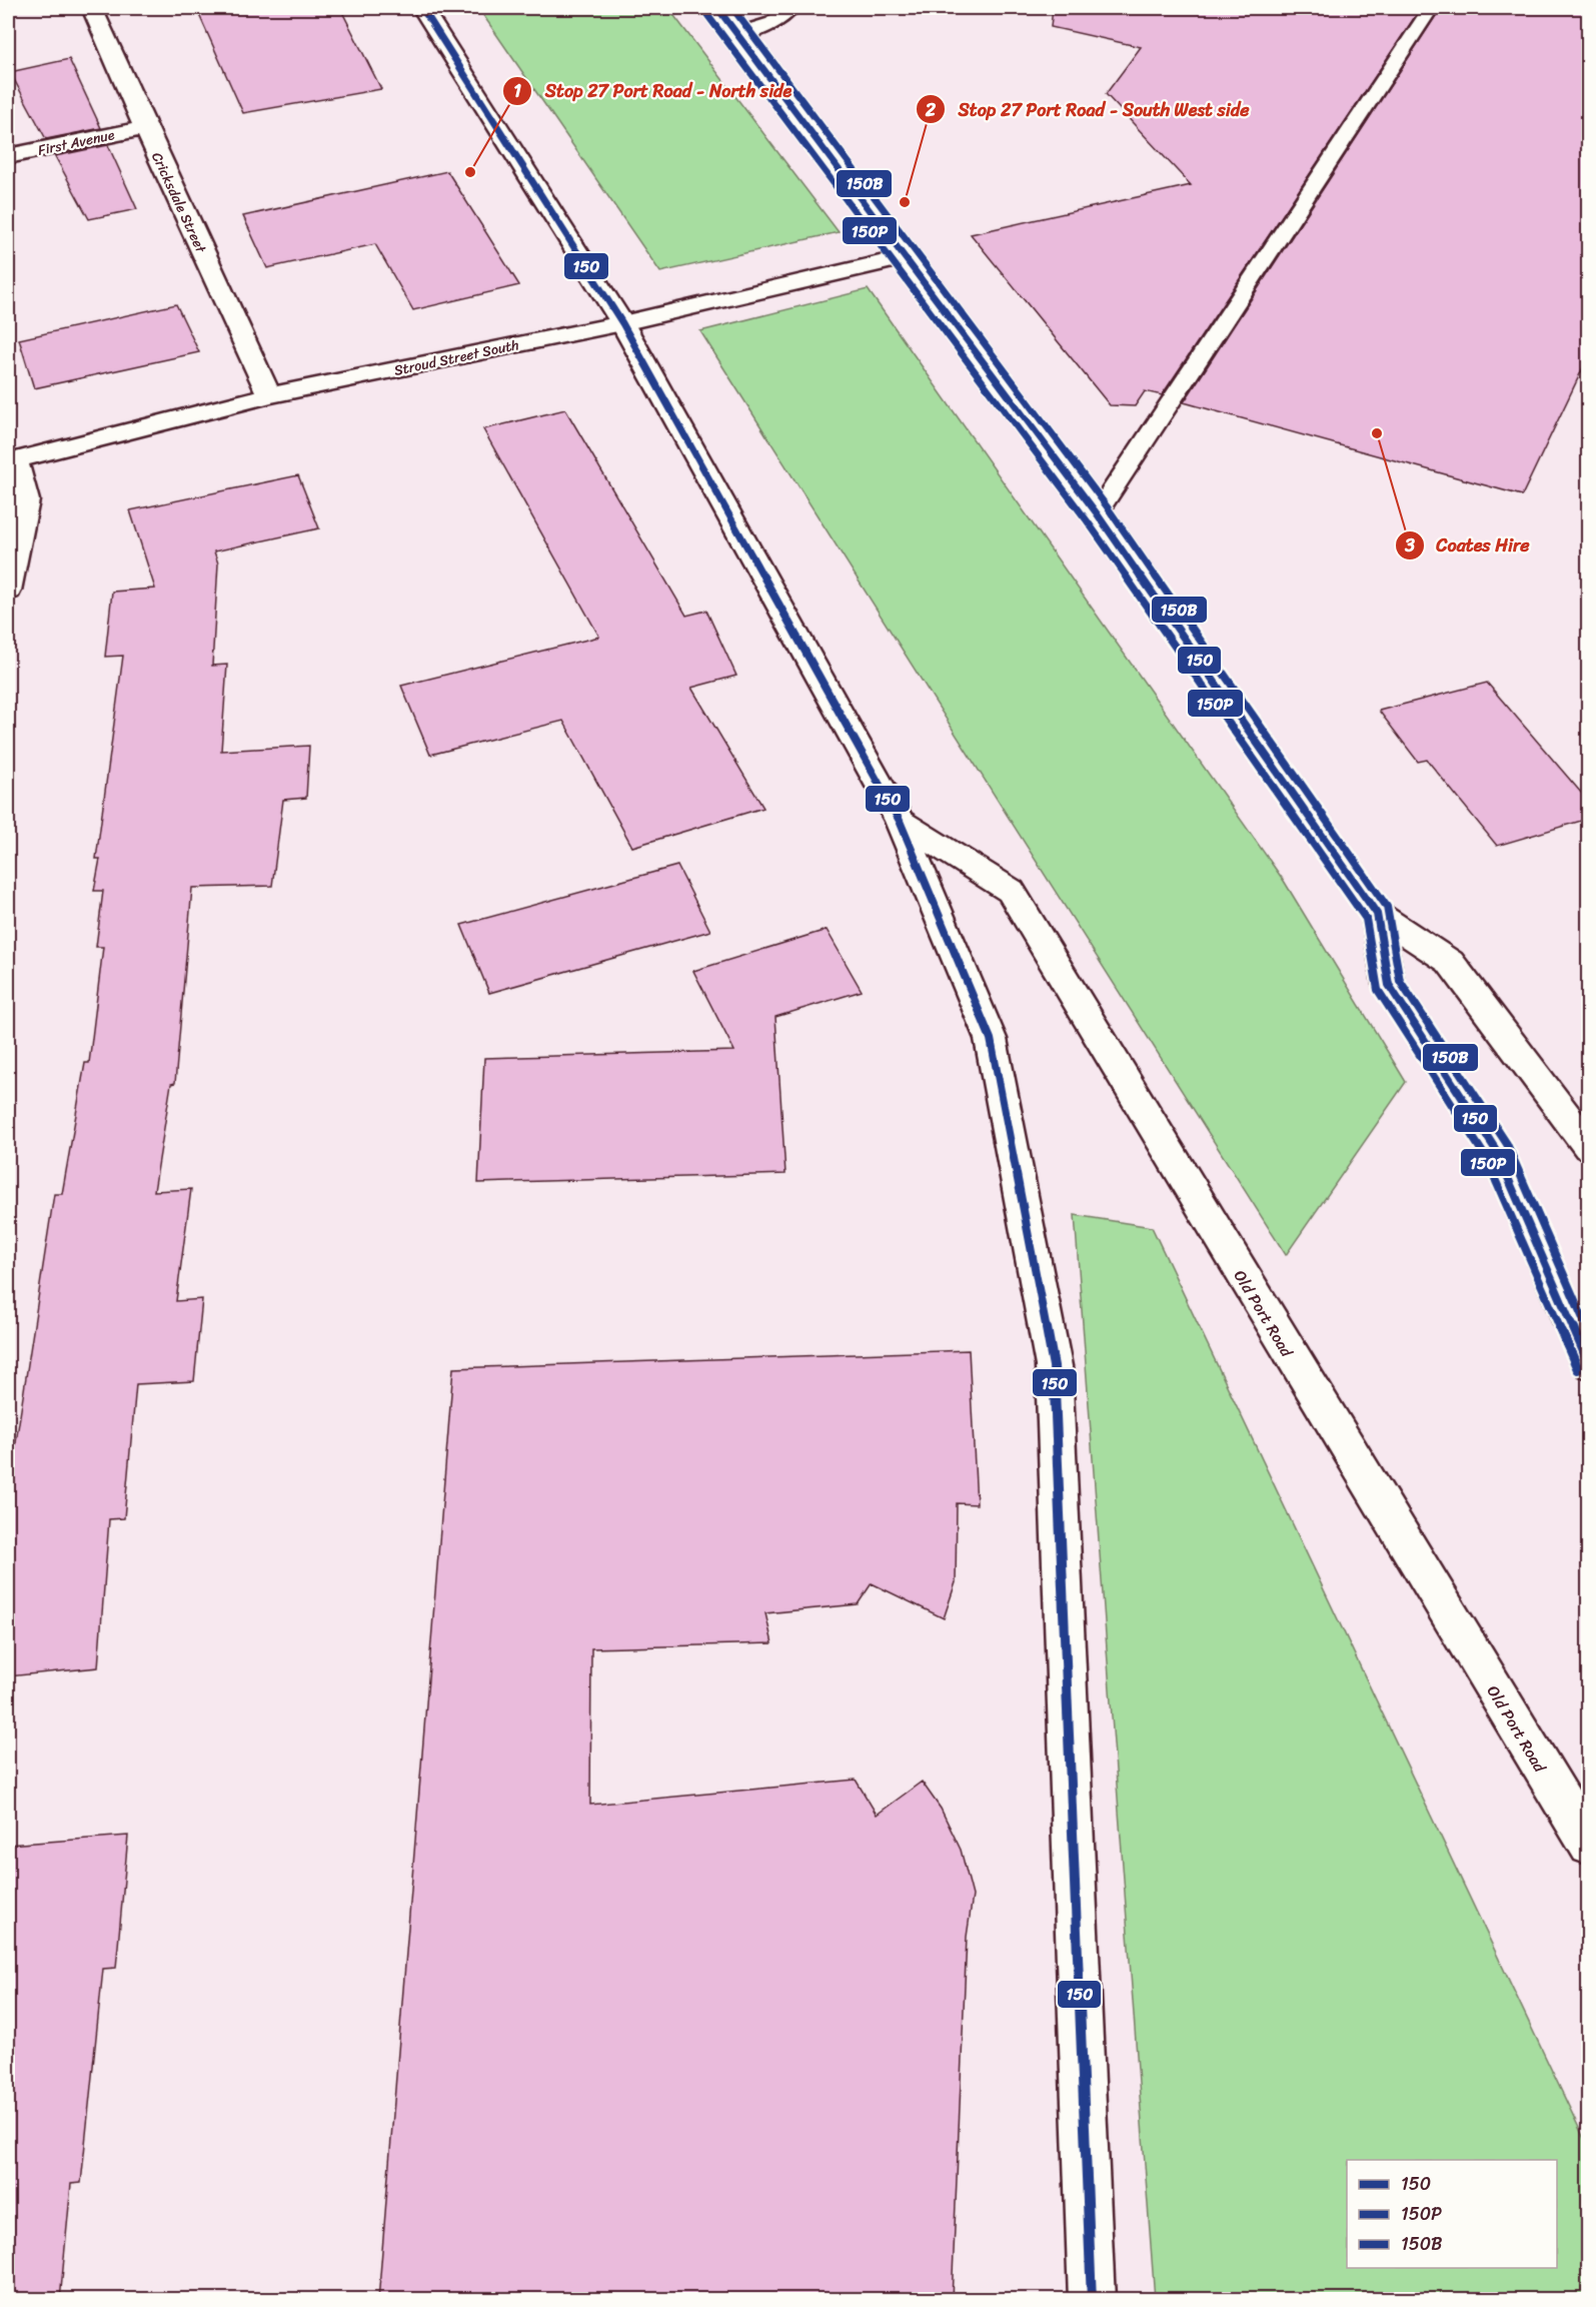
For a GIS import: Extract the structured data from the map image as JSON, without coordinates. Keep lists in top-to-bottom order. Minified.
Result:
{"streets":{"main road":["First Avenue","Cricksdale Street","Stroud Street South","Old Port Road"]},"crossings":[["First Avenue","Cricksdale Street"],["Cricksdale Street","Stroud Street South"]],"places":["Stop 27 Port Road - North side","Stop 27 Port Road - South West side","Coates Hire"],"lines":["transit line 150","transit line 150B","transit line 150P"],"legend":["150","150P","150B"]}
